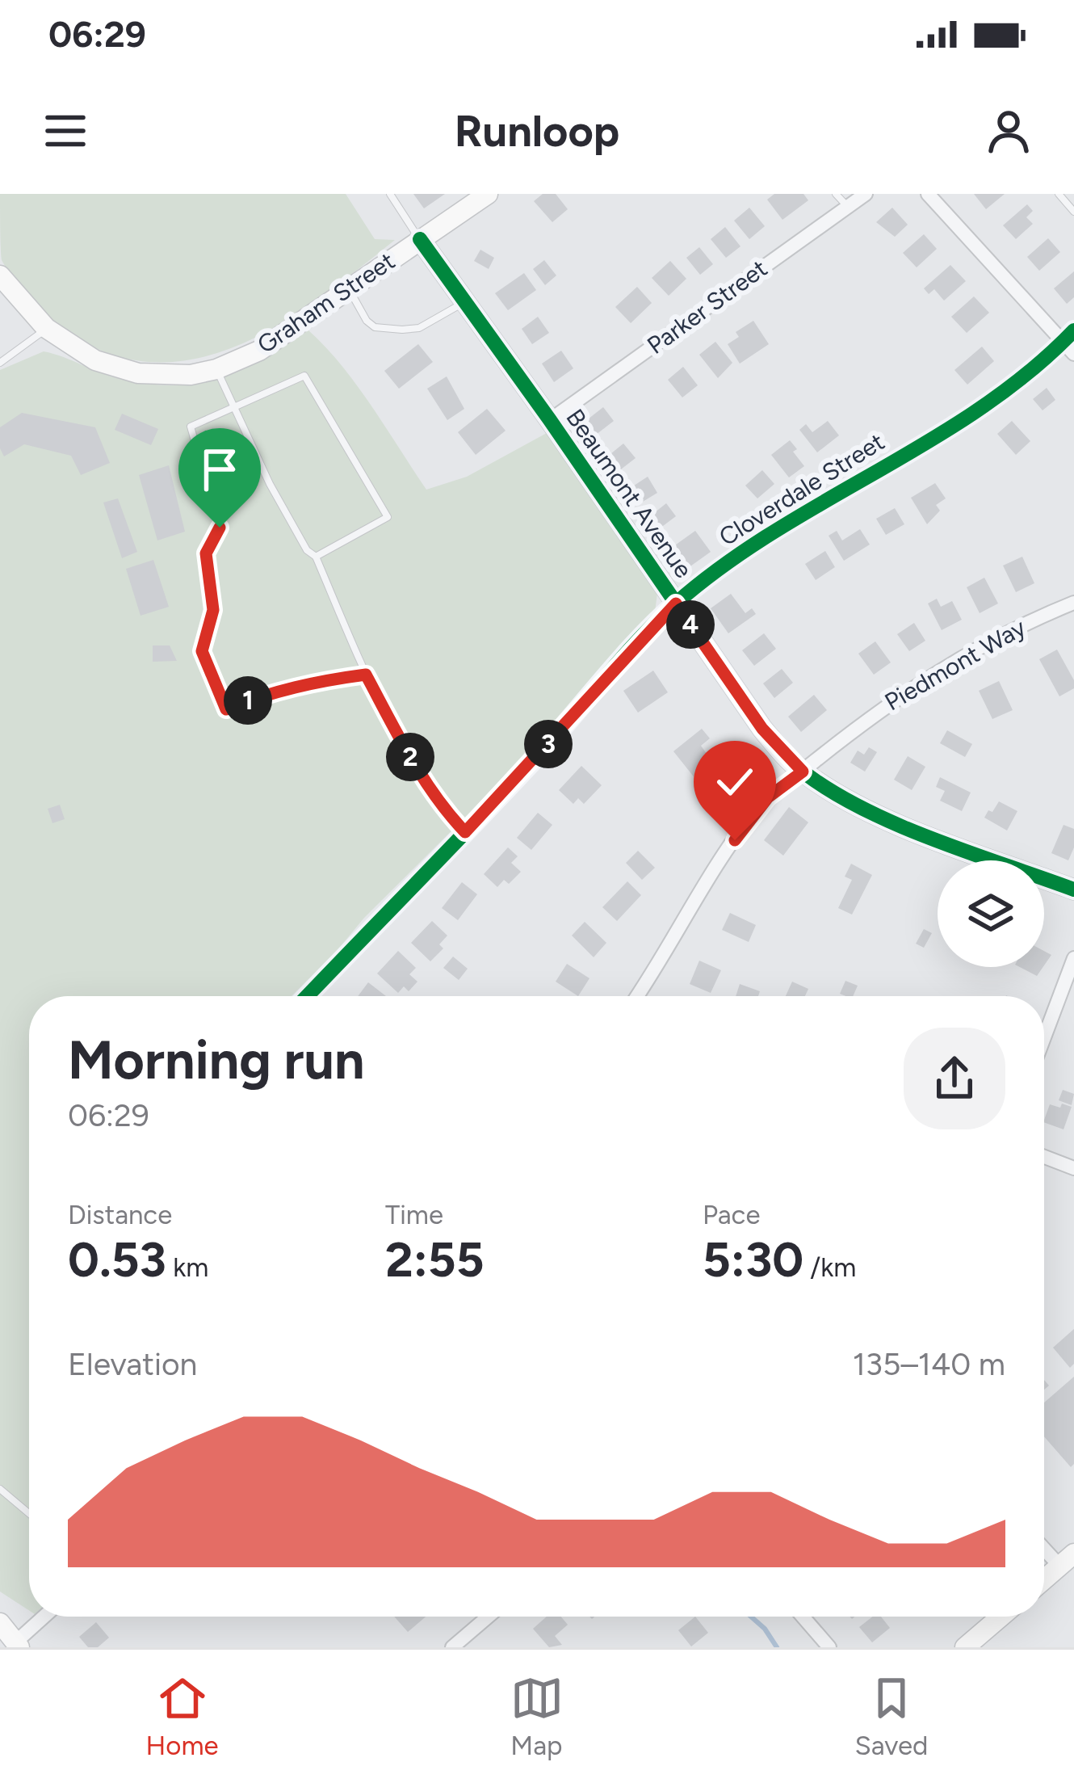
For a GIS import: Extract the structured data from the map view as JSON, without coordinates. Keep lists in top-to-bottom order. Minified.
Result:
{"streets":{"street":["Graham Street","Parker Street","Cloverdale Street","Beaumont Avenue","Piedmont Way"]},"crossings":[["Graham Street","Beaumont Avenue"],["Parker Street","Beaumont Avenue"],["Cloverdale Street","Beaumont Avenue"],["Beaumont Avenue","Piedmont Way"]],"page":{"status":"06:29","header":"Runloop","pins":["4","1","3","2"],"heading":["Morning run","06:29"],"stats":[["Distance","0.53 km"],["Time","2:55"],["Pace","5:30 /km"]],"chart":["Elevation","135–140 m"],"tabs":["Home","Map","Saved"]}}
